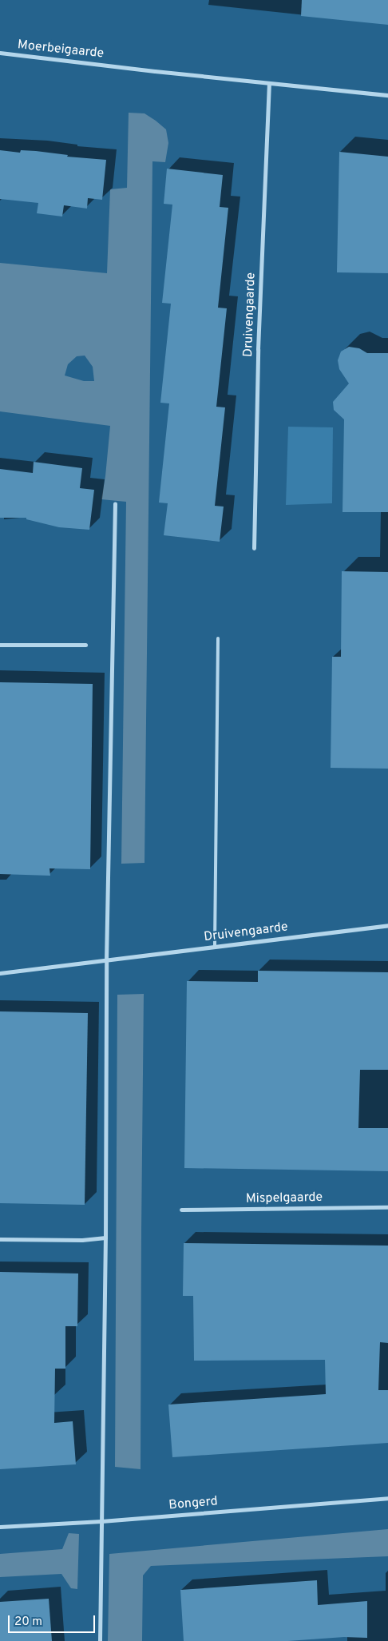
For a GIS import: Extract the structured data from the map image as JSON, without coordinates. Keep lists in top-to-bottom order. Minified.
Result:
{"streets":{"street":["Moerbeigaarde","Druivengaarde","Mispelgaarde","Bongerd"]},"crossings":[["Moerbeigaarde","Druivengaarde"]],"scale_bar":"20 m"}
